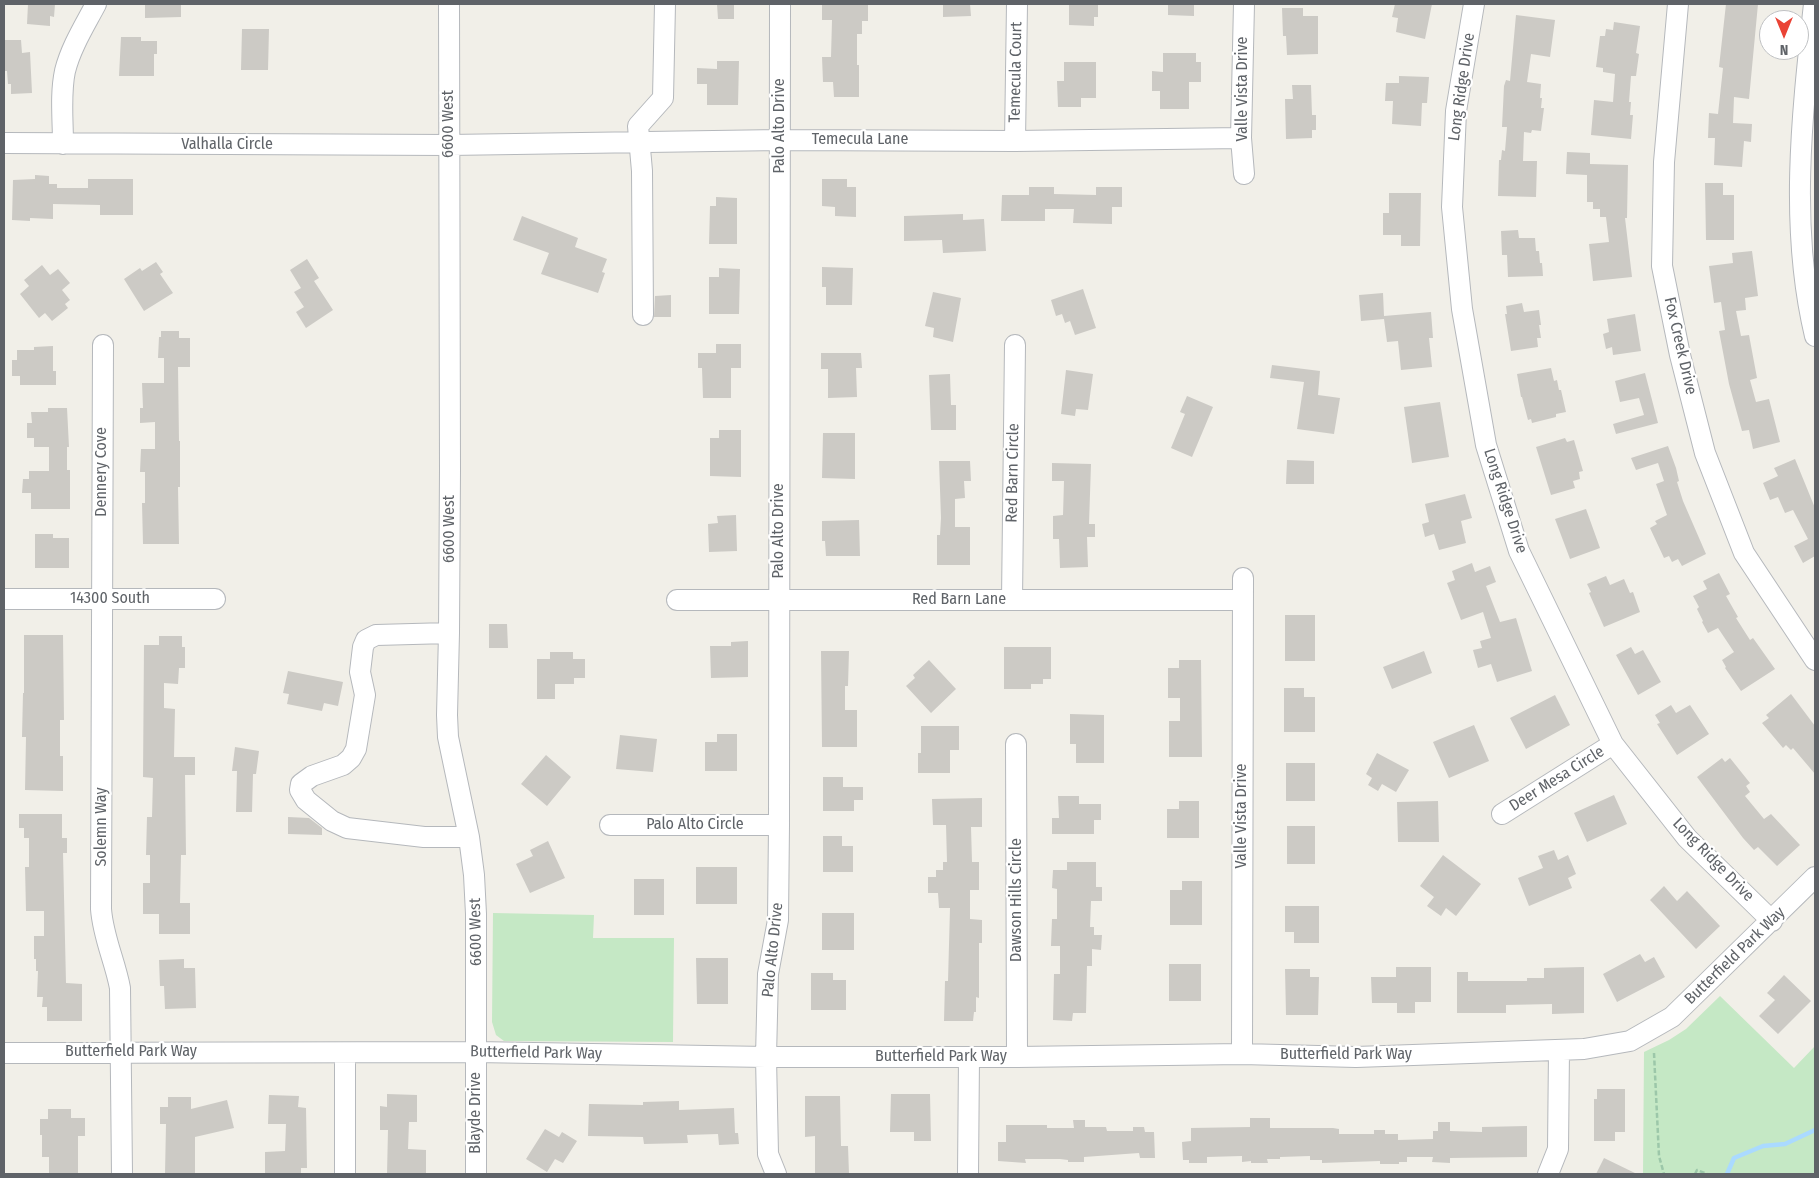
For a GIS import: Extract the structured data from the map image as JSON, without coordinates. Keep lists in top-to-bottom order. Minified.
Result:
{"streets":{"street":["Temecula Court","Long Ridge Drive","Valle Vista Drive","6600 West","Palo Alto Drive","Temecula Lane","Valhalla Circle","Fox Creek Drive","Dennery Cove","Red Barn Circle","14300 South","Red Barn Lane","Deer Mesa Circle","Palo Alto Circle","Solemn Way","Dawson Hills Circle","Butterfield Park Way","Blayde Drive"]},"crossings":[["Temecula Court","Temecula Lane"],["Long Ridge Drive","Deer Mesa Circle"],["Long Ridge Drive","Butterfield Park Way"],["Valle Vista Drive","Temecula Lane"],["Valle Vista Drive","Red Barn Lane"],["Valle Vista Drive","Butterfield Park Way"],["6600 West","Temecula Lane"],["6600 West","Valhalla Circle"],["6600 West","Butterfield Park Way"],["6600 West","Blayde Drive"],["Palo Alto Drive","Temecula Lane"],["Palo Alto Drive","Red Barn Lane"],["Palo Alto Drive","Palo Alto Circle"],["Palo Alto Drive","Butterfield Park Way"],["Temecula Lane","Valhalla Circle"],["Dennery Cove","14300 South"],["Dennery Cove","Solemn Way"],["Red Barn Circle","Red Barn Lane"],["14300 South","Solemn Way"],["Solemn Way","Butterfield Park Way"],["Dawson Hills Circle","Butterfield Park Way"],["Butterfield Park Way","Blayde Drive"]],"north":"bottom"}
